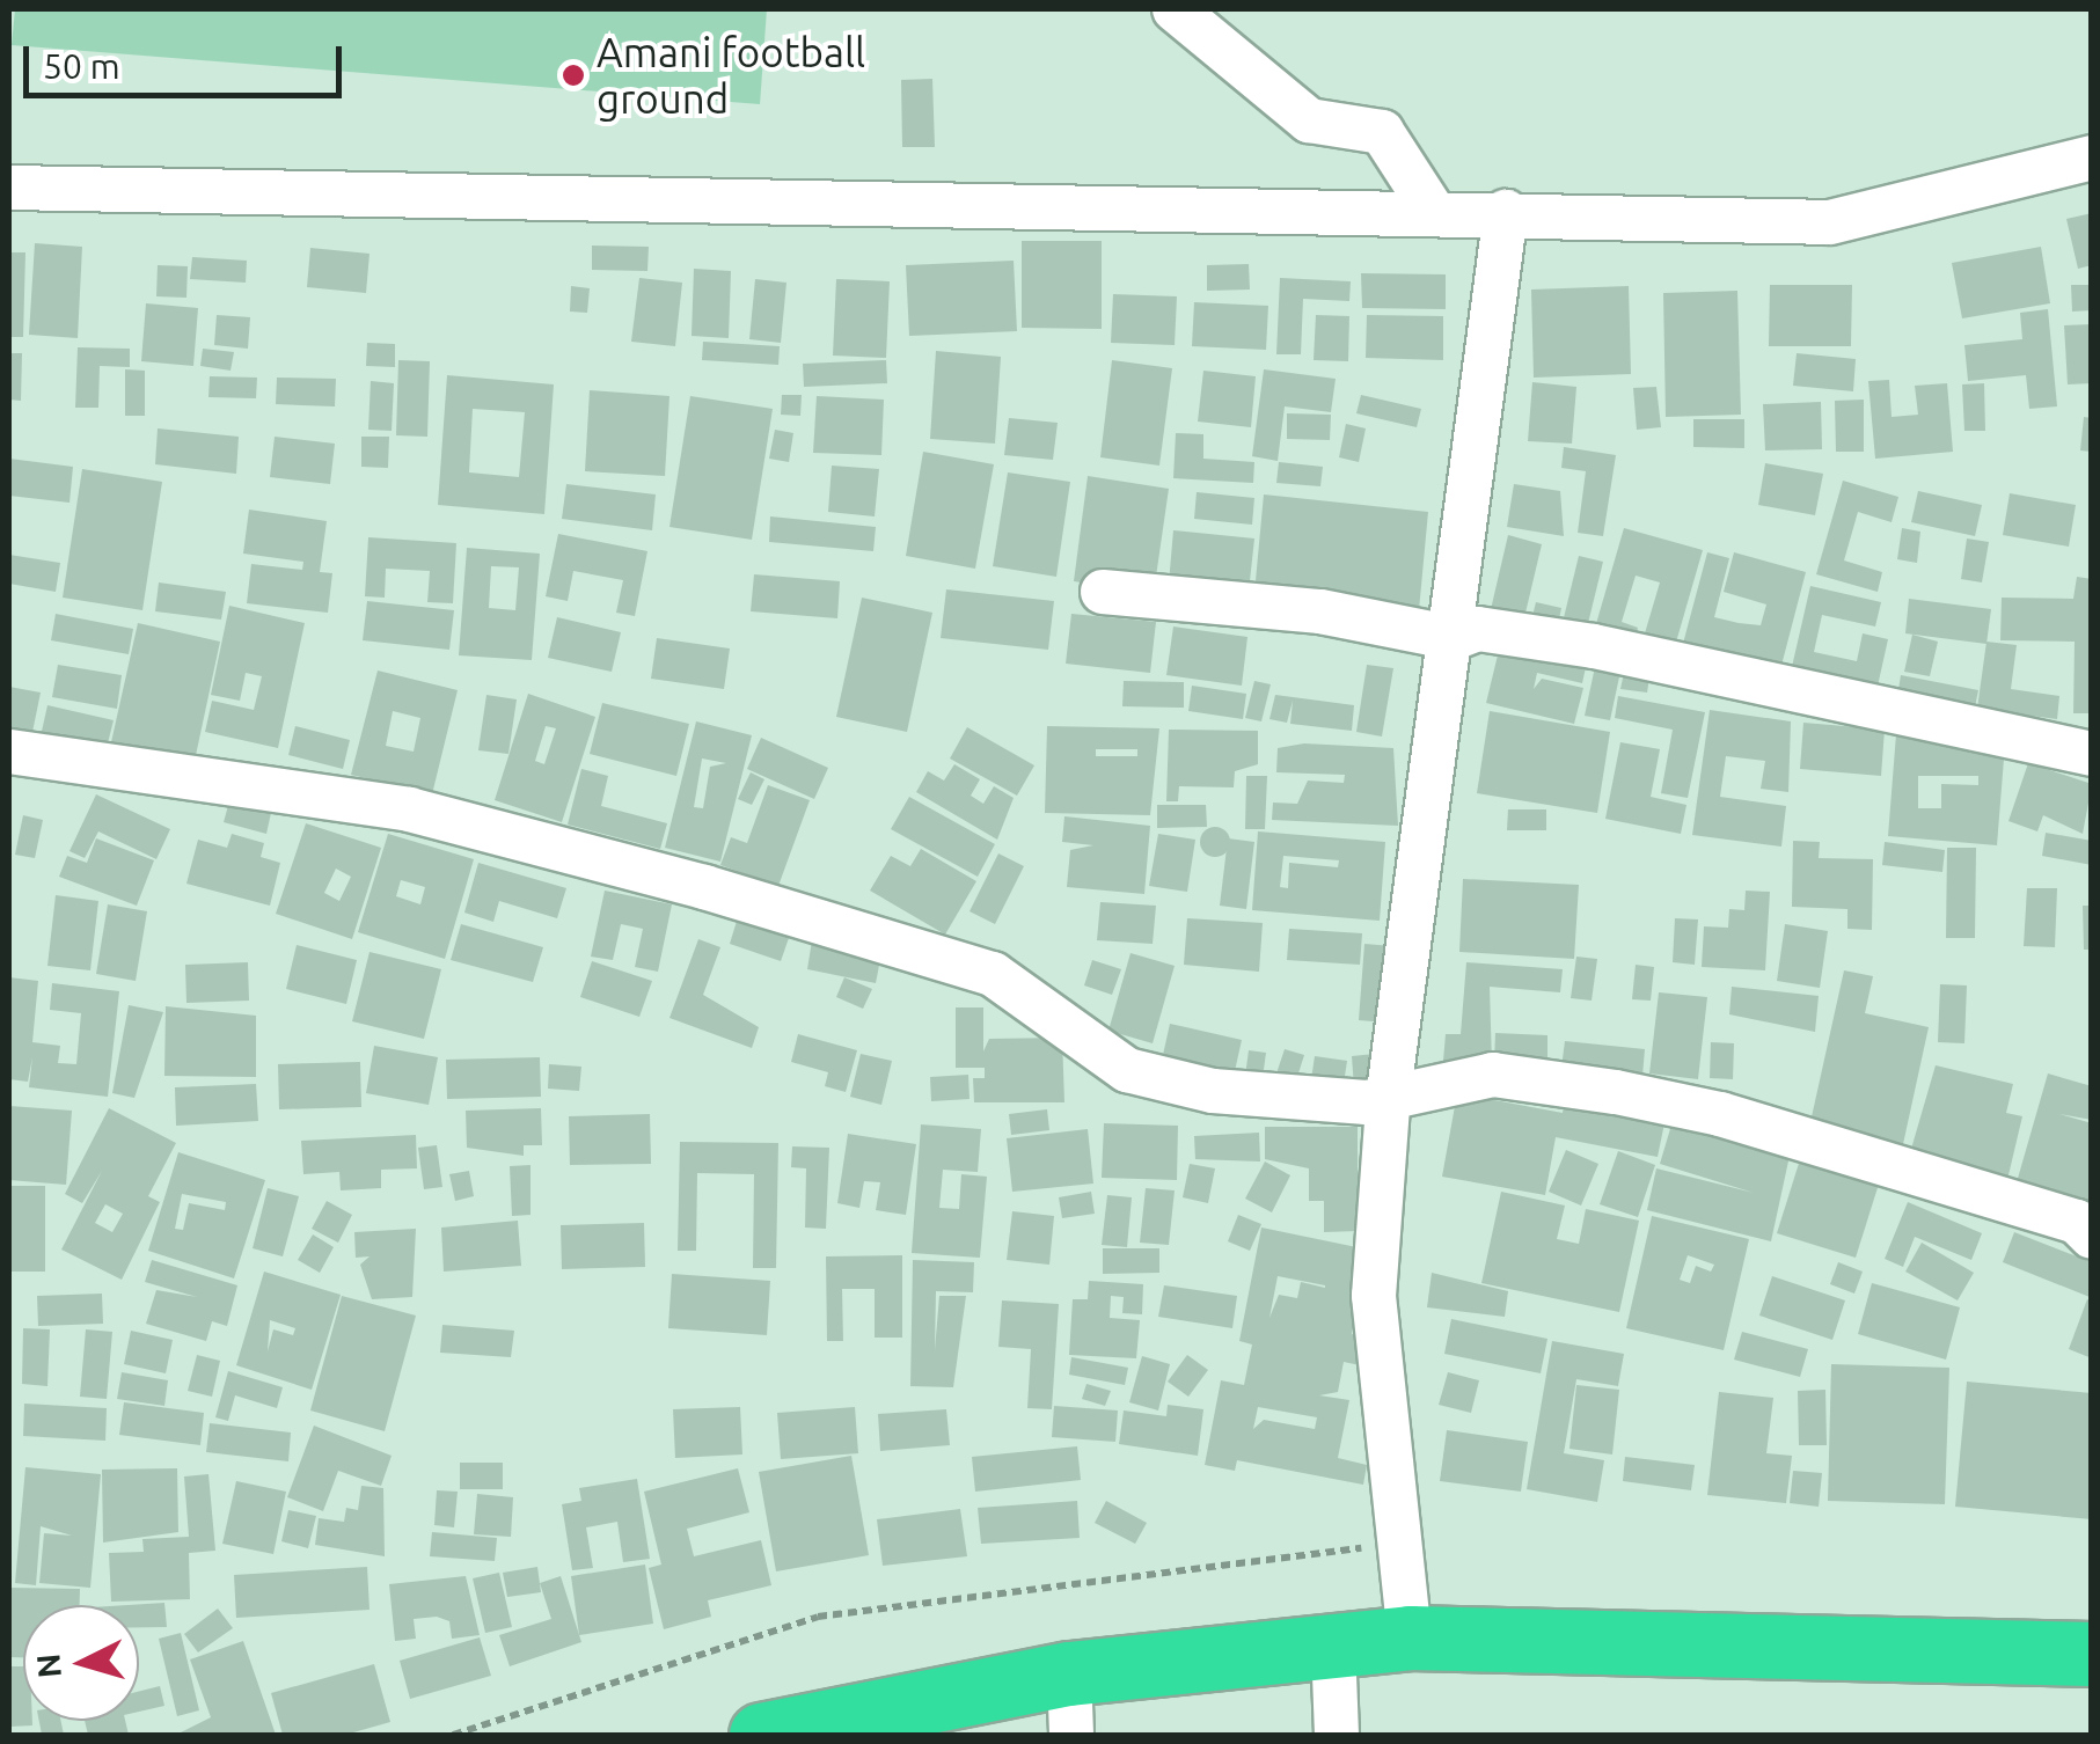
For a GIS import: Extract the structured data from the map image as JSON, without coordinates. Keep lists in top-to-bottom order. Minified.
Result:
{"places":["Amani football ground"],"scale_bar":"50 m","north":"left"}
